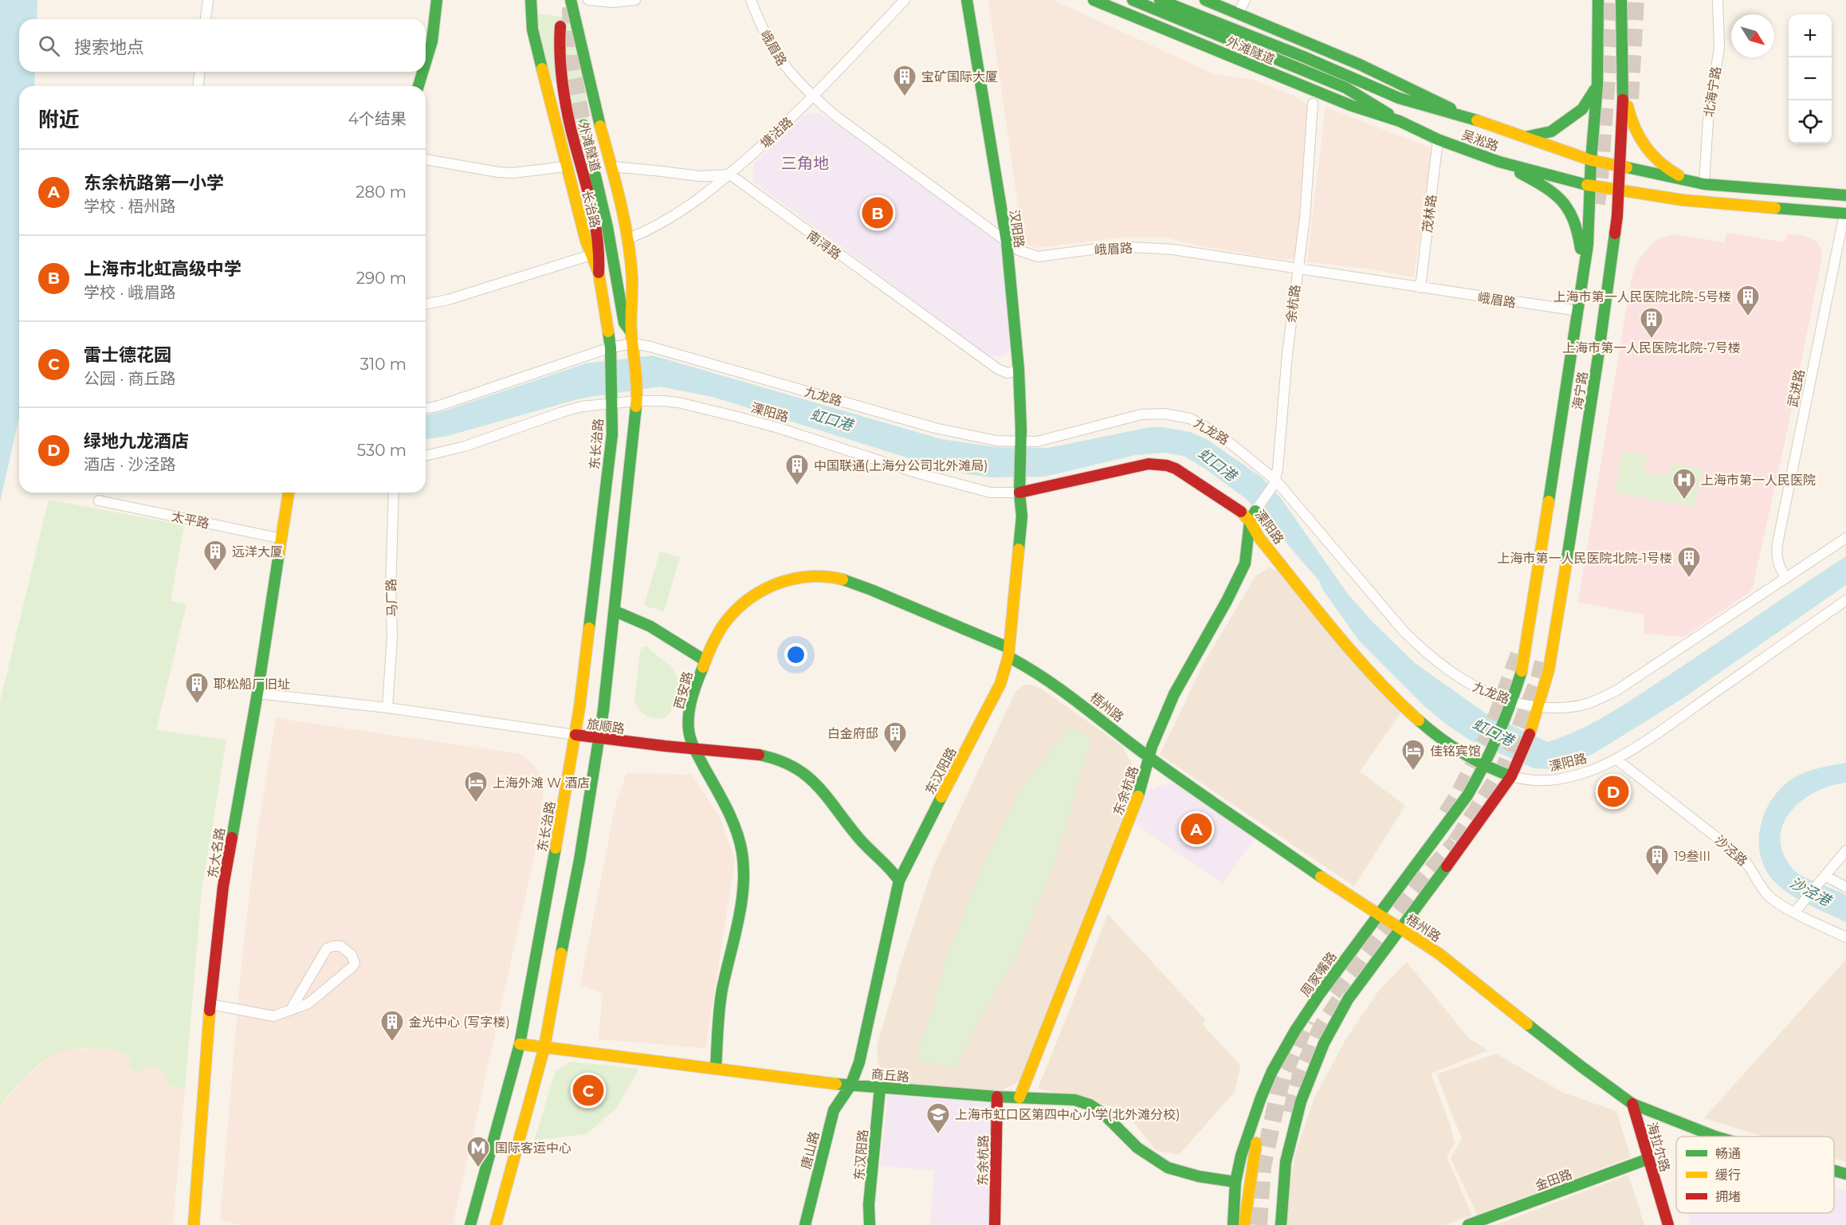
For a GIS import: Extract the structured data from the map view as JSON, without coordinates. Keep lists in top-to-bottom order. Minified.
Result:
{"streets":{"main road":["外滩隧道","吴淞路","长治路","汉阳路","武进路","海宁路","溧阳路","东长治路","西安路","梧州路","旅顺路","东汉阳路","东余杭路","东大名路","周家嘴路","商丘路","海拉尔路","唐山路","金田路"],"street":["峨眉路","北海宁路","塘沽路","茂林路","南浔路","余杭路","九龙路","太平路","马厂路","沙泾路"]},"crossings":[["峨眉路","塘沽路"],["峨眉路","茂林路"],["峨眉路","汉阳路"],["峨眉路","余杭路"],["峨眉路","海宁路"],["外滩隧道","吴淞路"],["外滩隧道","长治路"],["外滩隧道","九龙路"],["北海宁路","吴淞路"],["塘沽路","南浔路"],["吴淞路","茂林路"],["吴淞路","武进路"],["吴淞路","海宁路"],["长治路","九龙路"],["长治路","溧阳路"],["长治路","东长治路"],["汉阳路","南浔路"],["汉阳路","九龙路"],["汉阳路","东汉阳路"],["余杭路","九龙路"],["余杭路","东余杭路"],["武进路","九龙路"],["海宁路","九龙路"],["海宁路","溧阳路"],["海宁路","周家嘴路"],["九龙路","东余杭路"],["溧阳路","东长治路"],["溧阳路","东汉阳路"],["溧阳路","东余杭路"],["溧阳路","沙泾路"],["溧阳路","周家嘴路"],["东长治路","旅顺路"],["东长治路","商丘路"],["太平路","东大名路"],["马厂路","旅顺路"],["西安路","梧州路"],["西安路","旅顺路"],["西安路","东汉阳路"],["西安路","商丘路"],["梧州路","东汉阳路"],["梧州路","东余杭路"],["梧州路","周家嘴路"],["梧州路","海拉尔路"],["旅顺路","东汉阳路"],["旅顺路","东大名路"],["东汉阳路","商丘路"],["东汉阳路","唐山路"],["东余杭路","商丘路"],["周家嘴路","商丘路"],["商丘路","唐山路"],["海拉尔路","金田路"]],"districts":["三角地"],"water":["虹口港","沙泾港"],"places":{"building":["宝矿国际大厦","上海市第一人民医院北院-5号楼","上海市第一人民医院北院-7号楼","中国联通(上海分公司北外滩局)","远洋大厦","上海市第一人民医院北院-1号楼","耶松船厂旧址","白金府邸","19叁III","金光中心 (写字楼)"],"hospital":["上海市第一人民医院"],"hotel":["佳铭宾馆","上海外滩 W 酒店"],"school or university":["上海市虹口区第四中心小学(北外滩分校)"],"metro station":["国际客运中心"]},"legend":["畅通","缓行","拥堵"],"north":"bottom right","page":{"map_buttons":["+","−"],"search":"搜索地点","heading":["附近","4个结果"],"list":[{"mark":"A","name":"东余杭路第一小学","note":"学校 · 梧州路","value":"280 m"},{"mark":"B","name":"上海市北虹高级中学","note":"学校 · 峨眉路","value":"290 m"},{"mark":"C","name":"雷士德花园","note":"公园 · 商丘路","value":"310 m"},{"mark":"D","name":"绿地九龙酒店","note":"酒店 · 沙泾路","value":"530 m"}],"pins":["B","D","A","C"]}}
